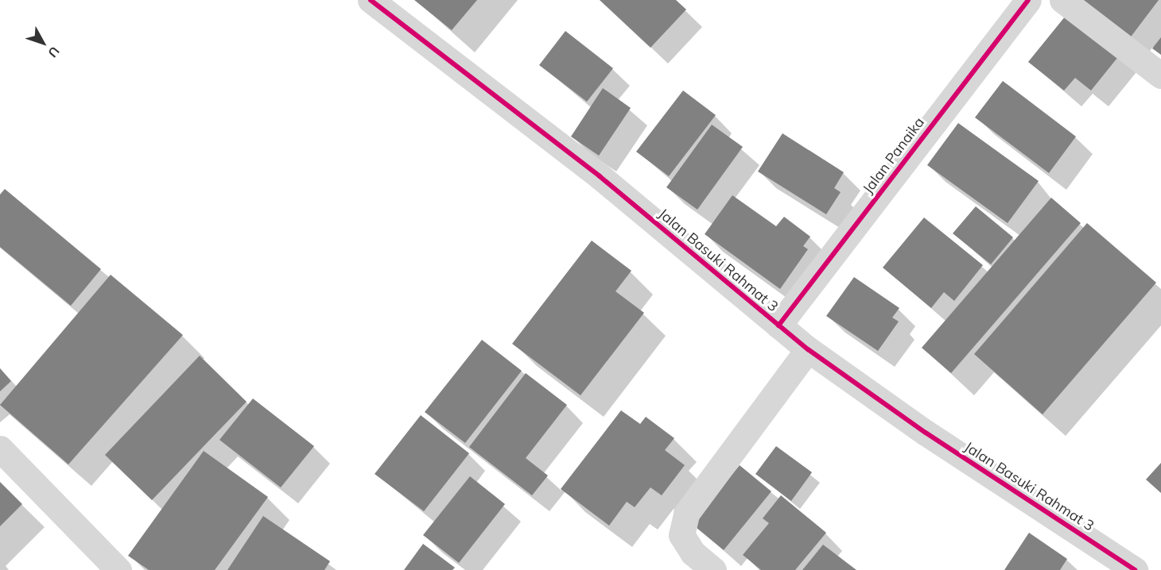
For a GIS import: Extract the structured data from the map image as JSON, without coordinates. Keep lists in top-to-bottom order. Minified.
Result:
{"streets":{"street":["Jalan Panaika","Jalan Basuki Rahmat 3"]},"crossings":[["Jalan Panaika","Jalan Basuki Rahmat 3"]],"north":"bottom right"}
